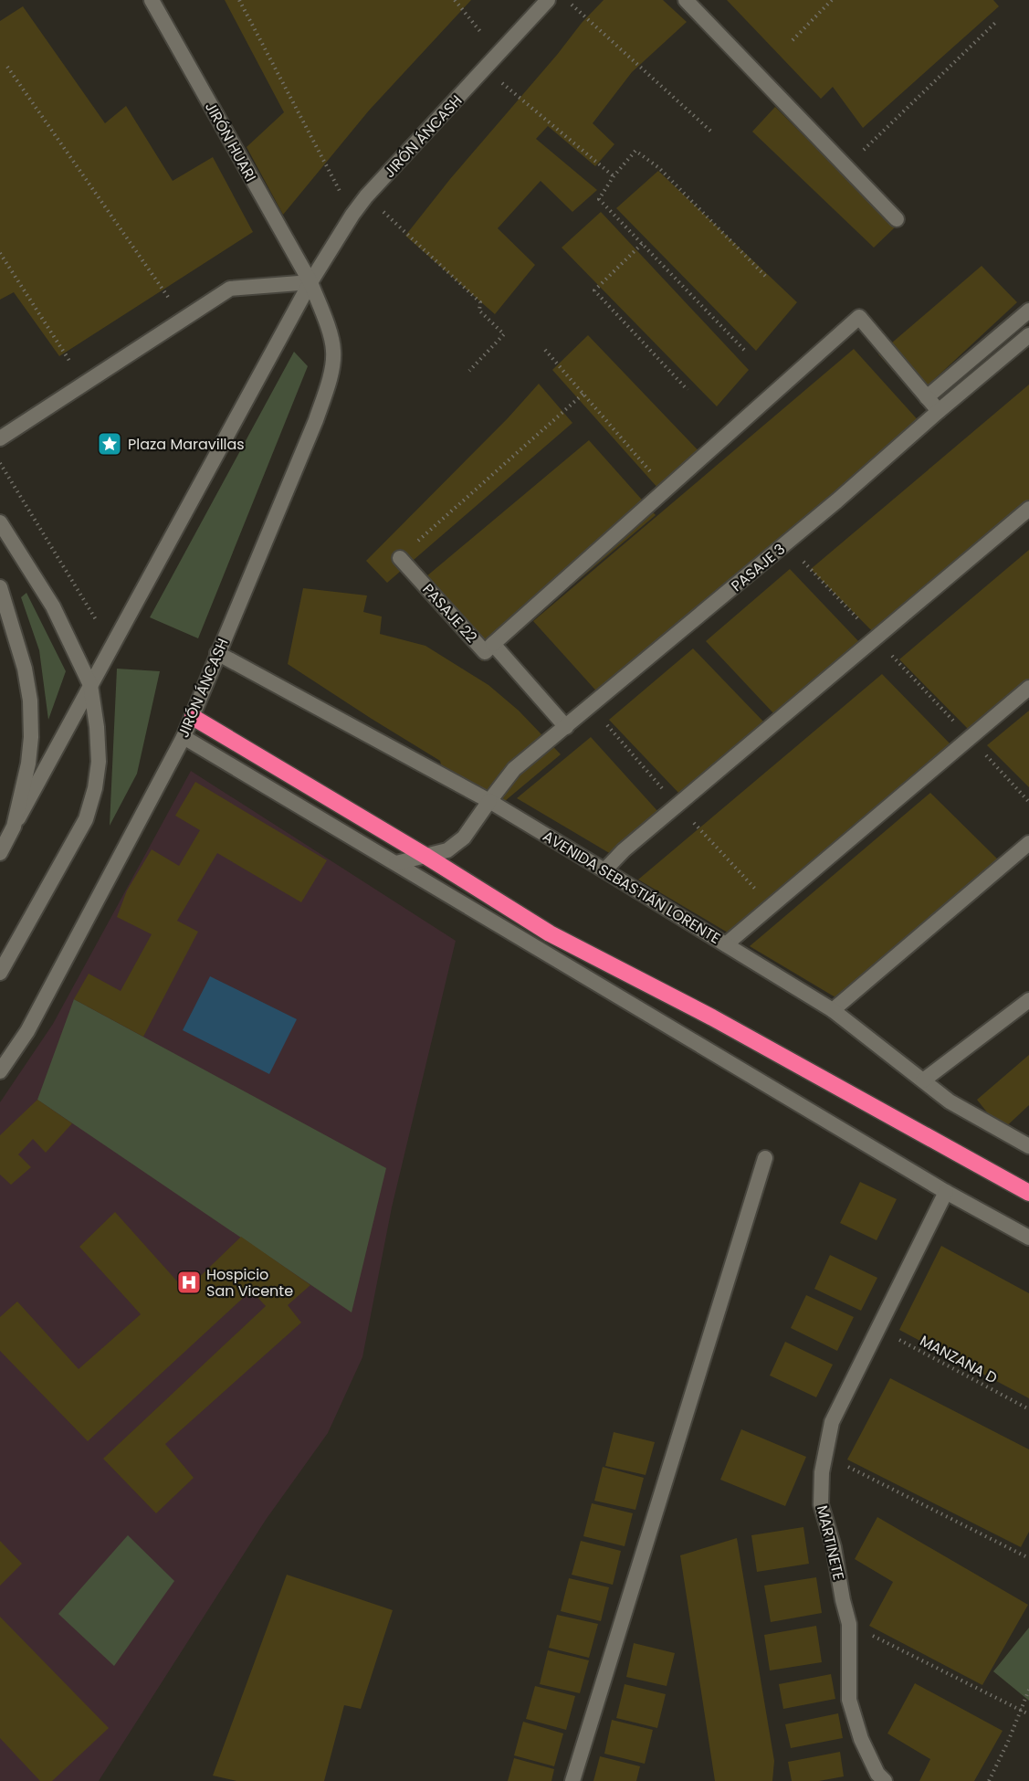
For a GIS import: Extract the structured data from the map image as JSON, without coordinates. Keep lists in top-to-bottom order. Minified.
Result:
{"streets":{"street":["JIRÓN ÁNCASH","JIRÓN HUARI","PASAJE 3","PASAJE 22","AVENIDA SEBASTIÁN LORENTE","MARTINETE"],"path":["MANZANA D"]},"crossings":[["JIRÓN ÁNCASH","JIRÓN HUARI"],["JIRÓN ÁNCASH","AVENIDA SEBASTIÁN LORENTE"],["PASAJE 3","PASAJE 22"],["PASAJE 3","AVENIDA SEBASTIÁN LORENTE"],["MANZANA D","MARTINETE"]],"places":{"place":["Plaza Maravillas"],"hospital":["Hospicio San Vicente"]}}
